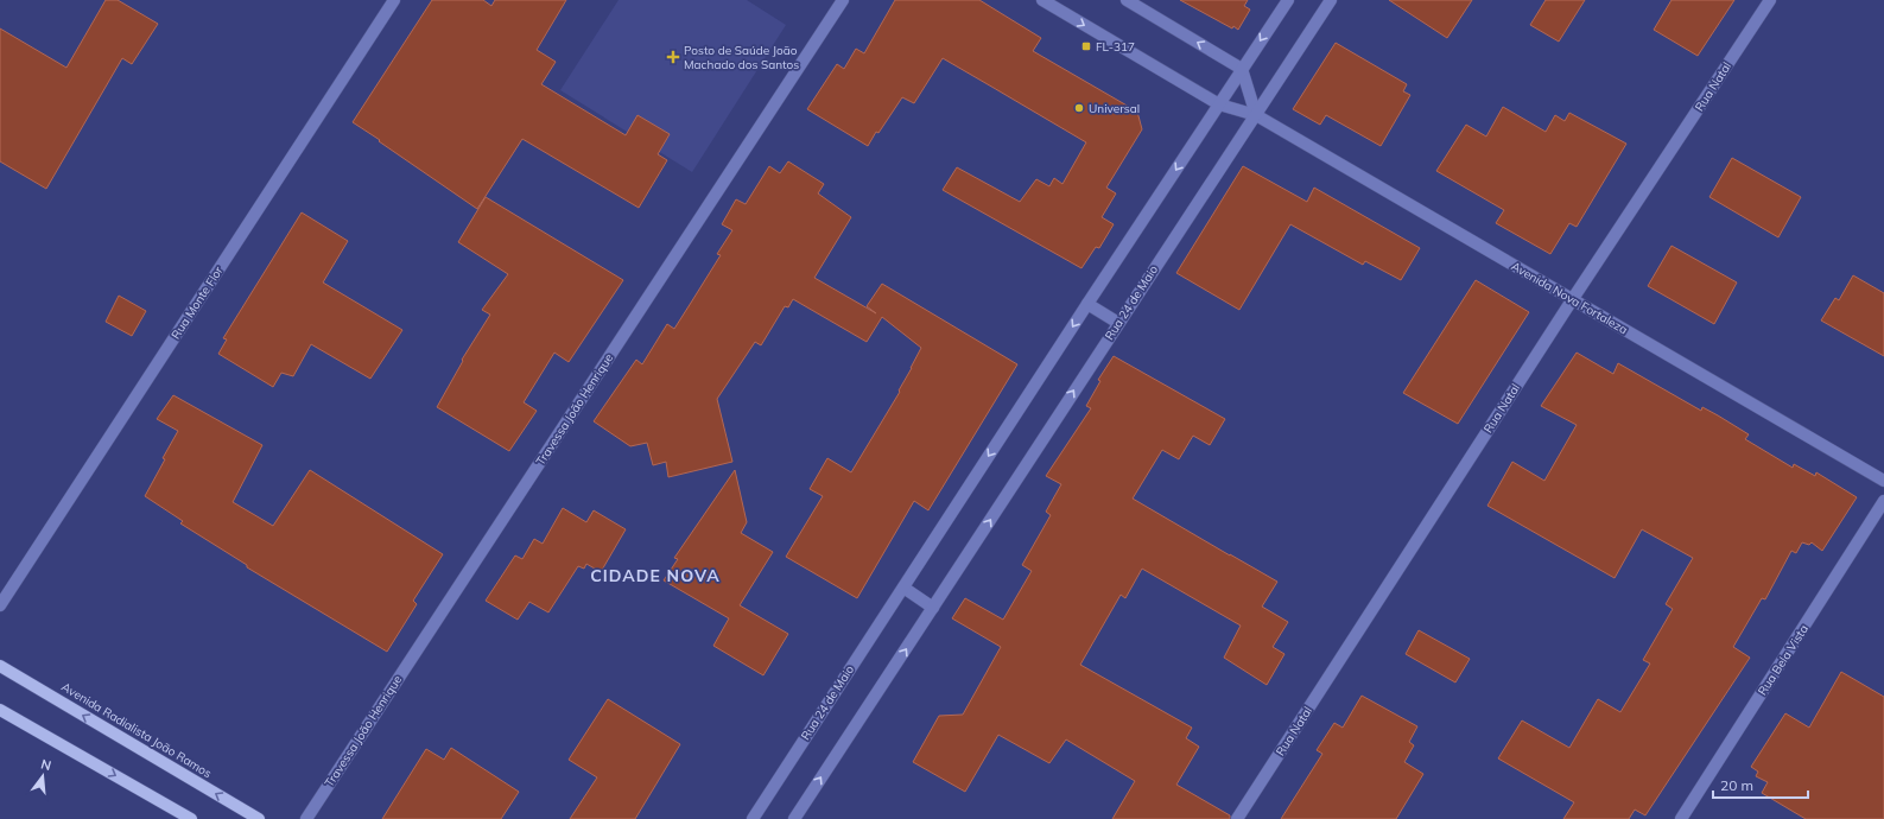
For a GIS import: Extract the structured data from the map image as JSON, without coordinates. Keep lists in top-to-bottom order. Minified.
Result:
{"streets":{"main road":["Avenida Radialista João Ramos"],"street":["Rua Natal","Avenida Nova Fortaleza","Rua Monte Flor","Rua 24 de Maio","Travessa João Henrique","Rua Bela Vista"]},"crossings":[["Rua Natal","Avenida Nova Fortaleza"],["Avenida Nova Fortaleza","Rua 24 de Maio"]],"districts":["CIDADE NOVA"],"places":{"transit":["FL-317"],"health":["Posto de Saúde João Machado dos Santos"],"other":["Universal"]},"scale_bar":"20 m","north":"top"}
